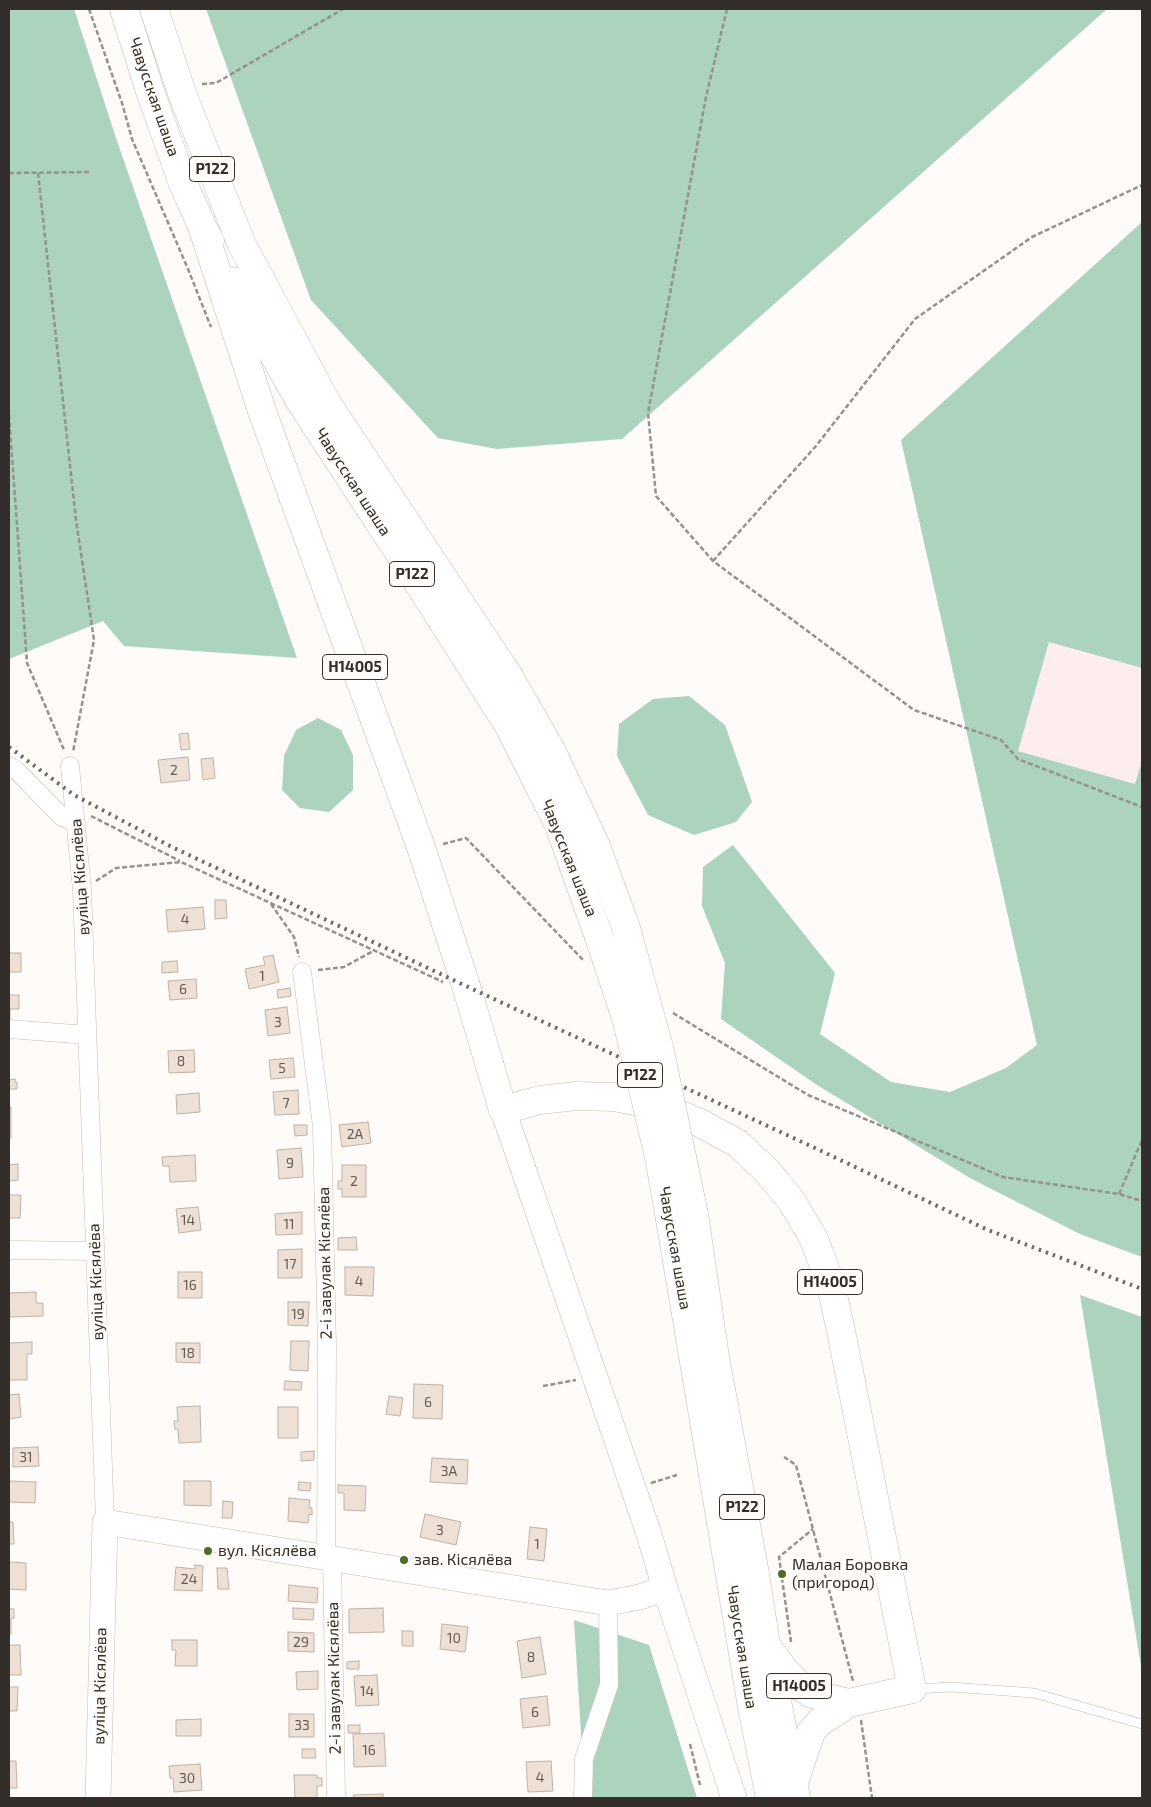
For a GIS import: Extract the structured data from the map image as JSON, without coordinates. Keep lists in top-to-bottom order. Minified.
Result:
{"streets":{"main road":["Чавусская шаша","Р122","Н14005"],"street":["вуліца Кісялёва","2-і завулак Кісялёва"]},"crossings":[["Чавусская шаша","Н14005"]],"places":["вул. Кісялёва","зав. Кісялёва","Малая Боровка (пригород)"],"house_numbers":["2","4","1","6","3","8","5","7","2А","9","2","14","11","17","4","16","19","18","6","31","3А","3","1","24","10","29","8","14","6","33","16","4","30"]}
